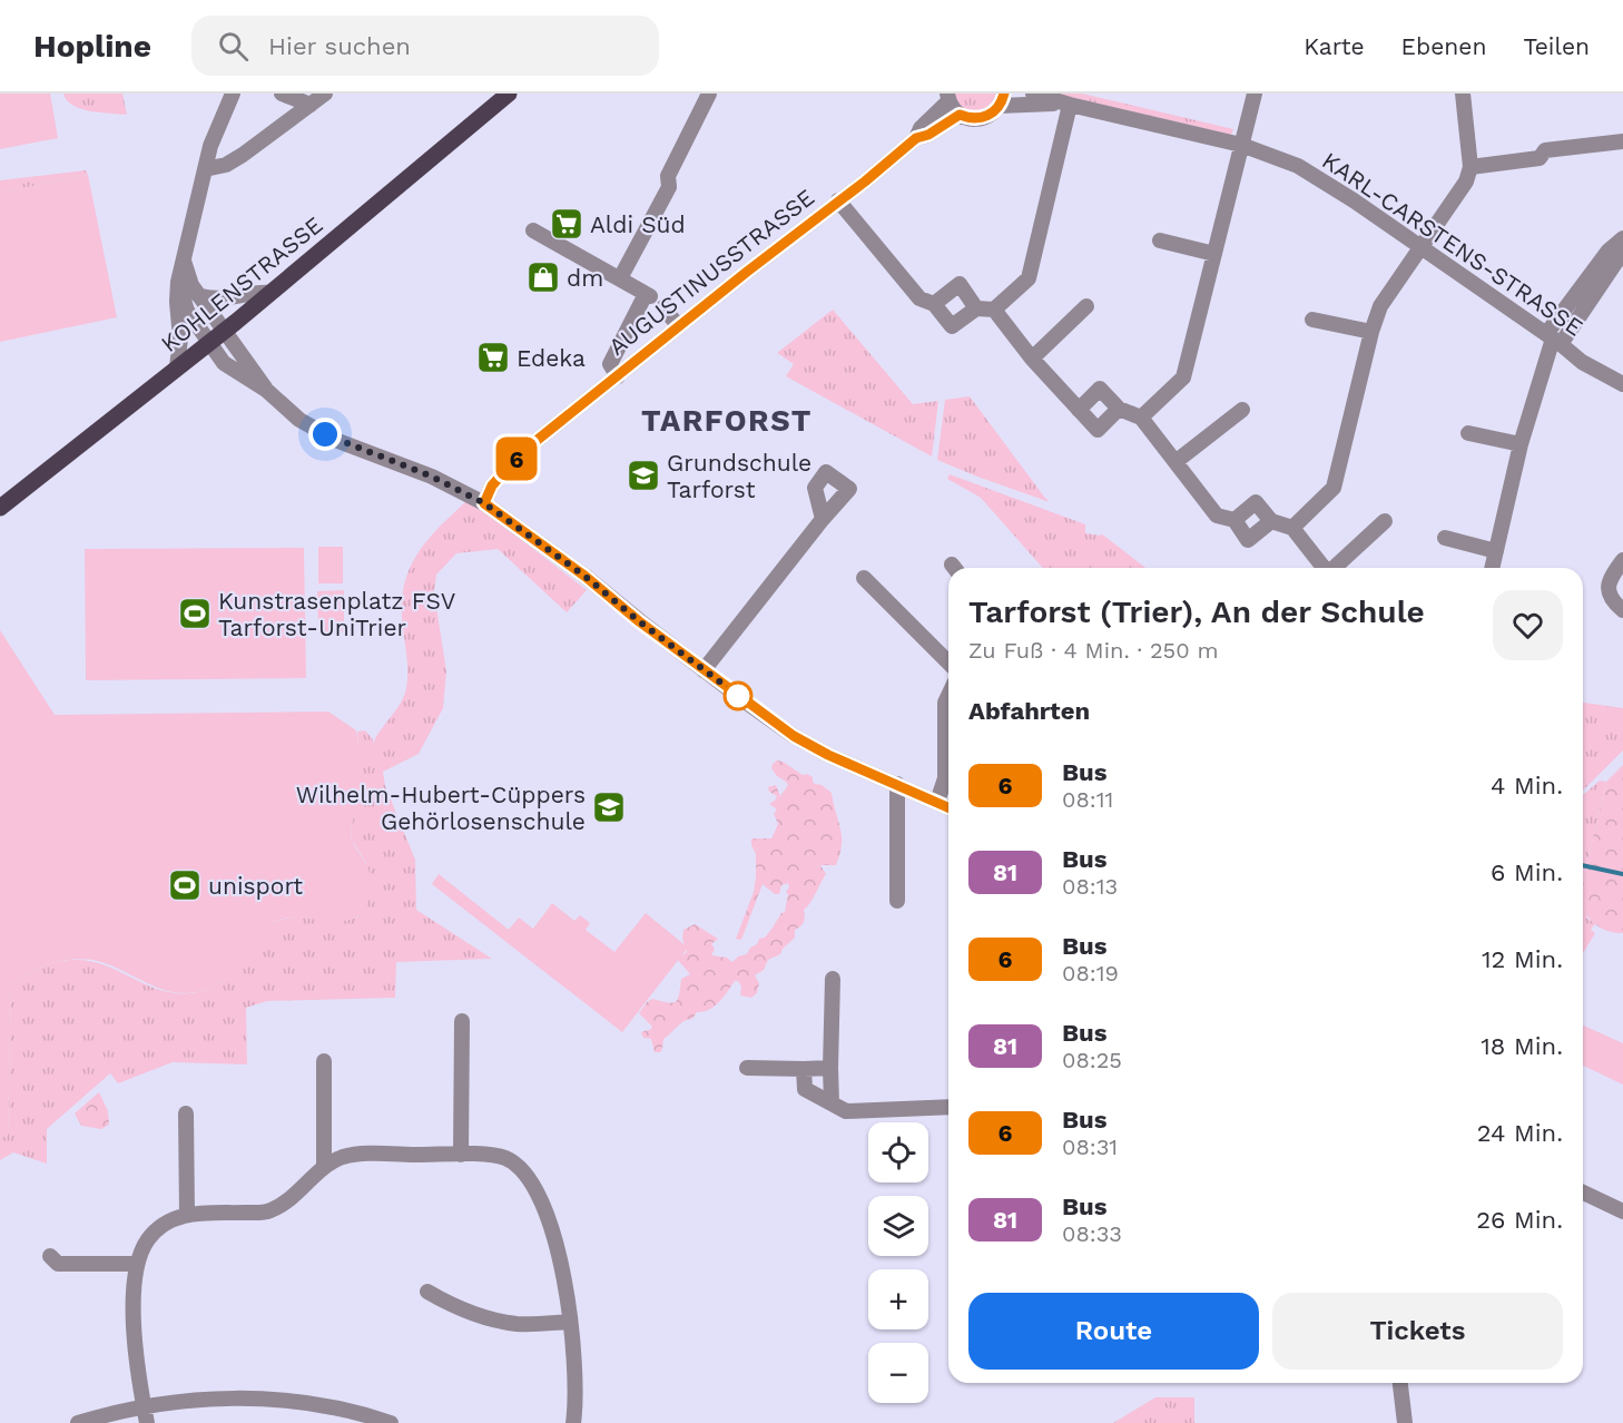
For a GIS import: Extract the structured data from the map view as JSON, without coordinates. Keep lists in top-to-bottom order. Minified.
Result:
{"streets":{"main road":["KOHLENSTRASSE"],"street":["KARL-CARSTENS-STRASSE","AUGUSTINUSSTRASSE"]},"crossings":[["KARL-CARSTENS-STRASSE","AUGUSTINUSSTRASSE"]],"districts":["TARFORST"],"places":{"supermarket":["Aldi Süd","Edeka"],"shop":["dm"],"school or university":["Grundschule Tarforst","Wilhelm-Hubert-Cüppers Gehörlosenschule"],"sports":["Kunstrasenplatz FSV Tarforst-UniTrier","unisport"]},"lines":["bus line 6"],"page":{"header":"Hopline","search":"Hier suchen","nav":["Karte","Ebenen","Teilen"],"on_map":"6","heading":[["Tarforst (Trier), An der Schule","Zu Fuß · 4 Min. · 250 m"],"Abfahrten"],"list":[{"mark":"6","name":"Bus","note":"08:11","value":"4 Min."},{"mark":"81","name":"Bus","note":"08:13","value":"6 Min."},{"mark":"6","name":"Bus","note":"08:19","value":"12 Min."},{"mark":"81","name":"Bus","note":"08:25","value":"18 Min."},{"mark":"6","name":"Bus","note":"08:31","value":"24 Min."},{"mark":"81","name":"Bus","note":"08:33","value":"26 Min."}],"map_buttons":["+","−"],"buttons":["Route","Tickets"]}}
